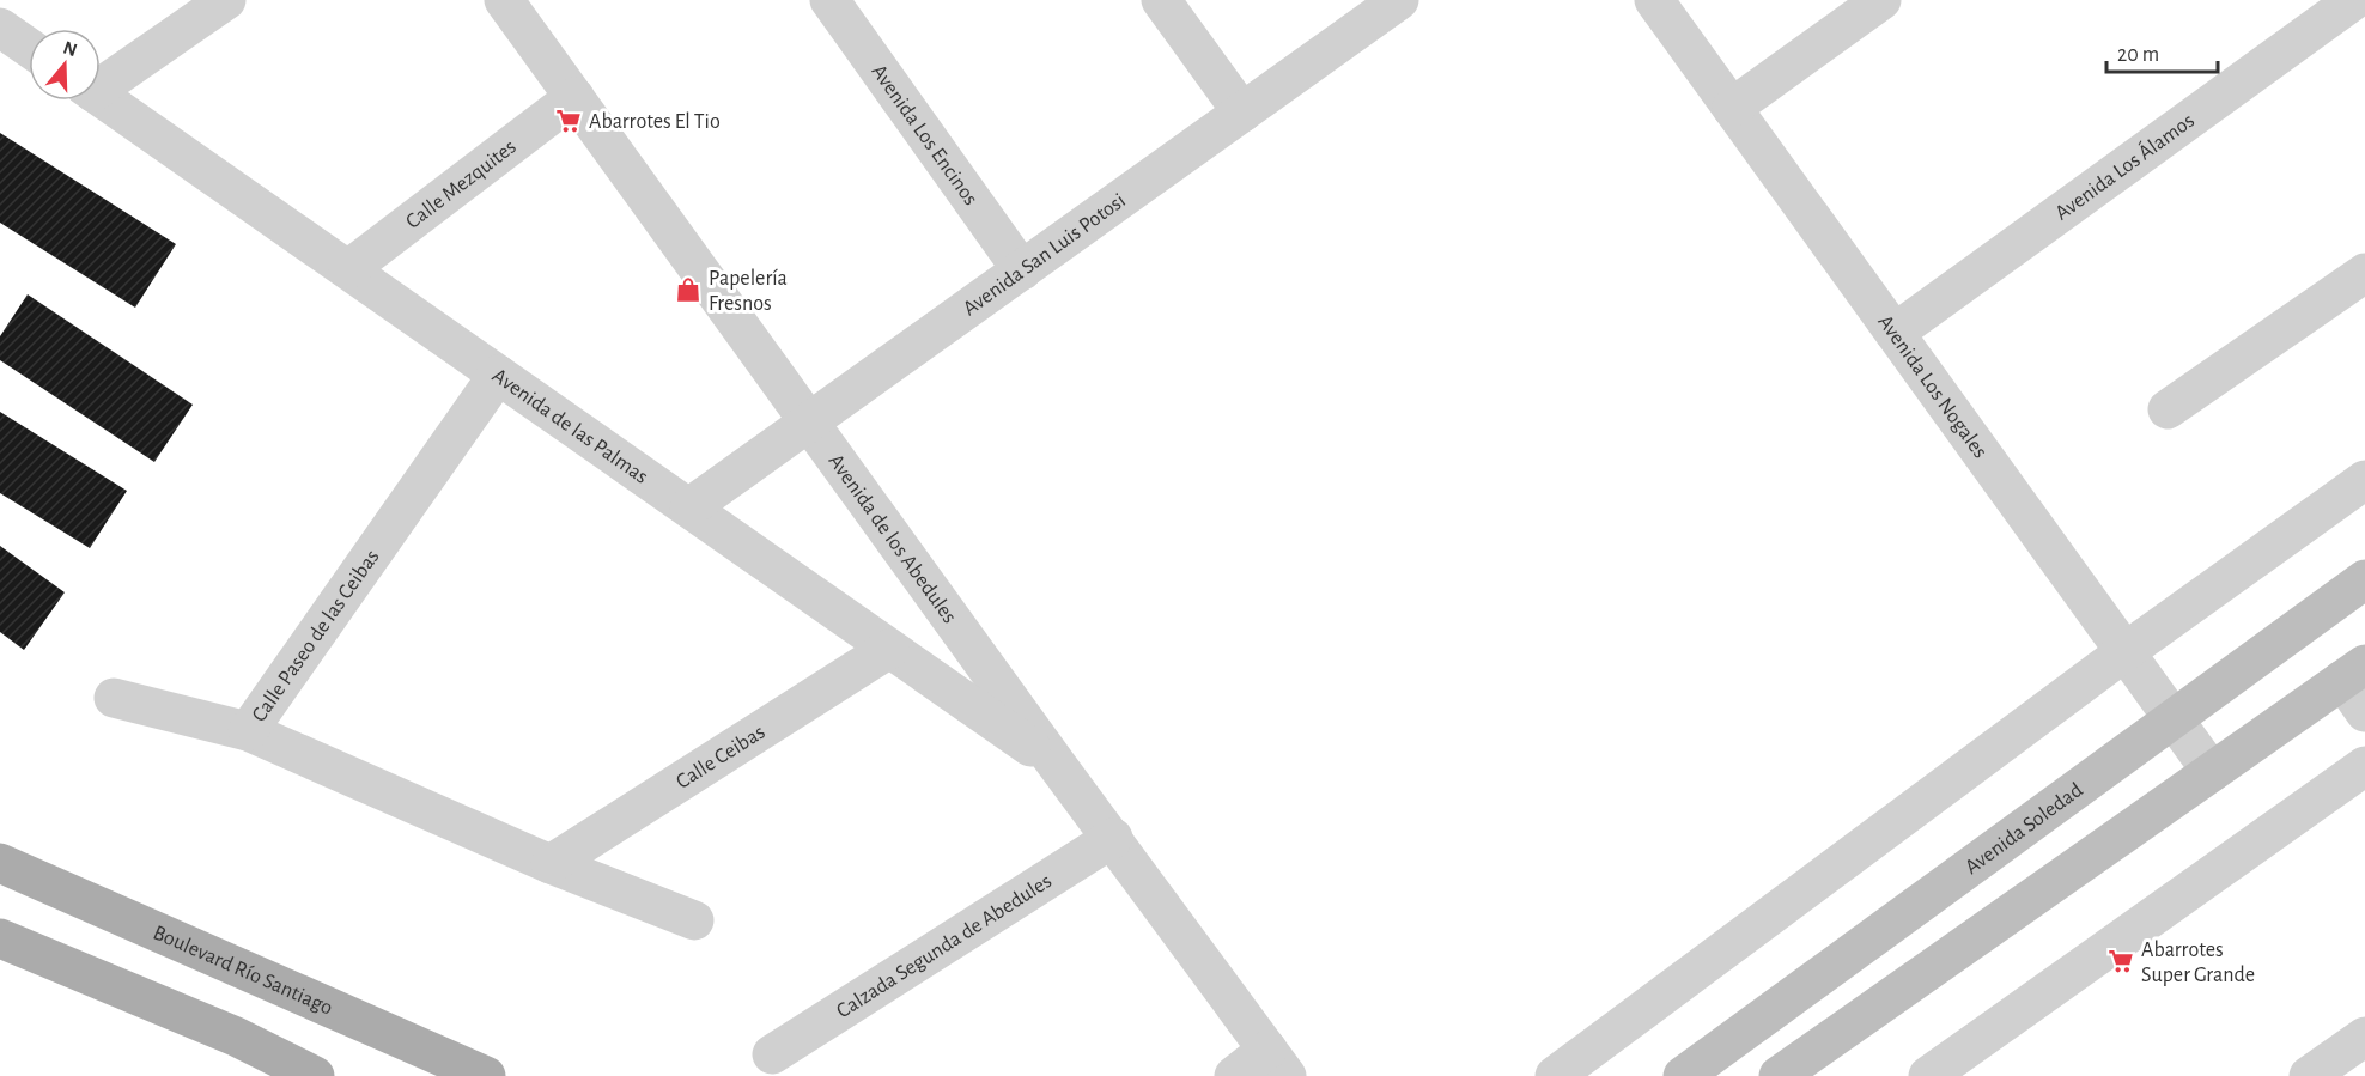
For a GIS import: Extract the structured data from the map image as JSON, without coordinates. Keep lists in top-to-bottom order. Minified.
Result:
{"streets":{"main road":["Boulevard Río Santiago"],"street":["Avenida Los Encinos","Avenida Los Álamos","Calle Mezquites","Avenida San Luis Potosi","Avenida Los Nogales","Avenida de las Palmas","Avenida de los Abedules","Calle Paseo de las Ceibas","Calle Ceibas","Avenida Soledad","Calzada Segunda de Abedules"]},"crossings":[["Avenida Los Encinos","Avenida San Luis Potosi"],["Avenida Los Álamos","Avenida Los Nogales"],["Calle Mezquites","Avenida de las Palmas"],["Calle Mezquites","Avenida de los Abedules"],["Avenida San Luis Potosi","Avenida de las Palmas"],["Avenida San Luis Potosi","Avenida de los Abedules"],["Avenida Los Nogales","Avenida Soledad"],["Avenida de las Palmas","Avenida de los Abedules"],["Avenida de las Palmas","Calle Paseo de las Ceibas"],["Avenida de las Palmas","Calle Ceibas"],["Avenida de los Abedules","Calzada Segunda de Abedules"],["Calle Paseo de las Ceibas","Calle Ceibas"]],"places":{"supermarket":["Abarrotes El Tio","Abarrotes Super Grande"],"shop":["Papelería Fresnos"]},"scale_bar":"20 m","north":"top"}
